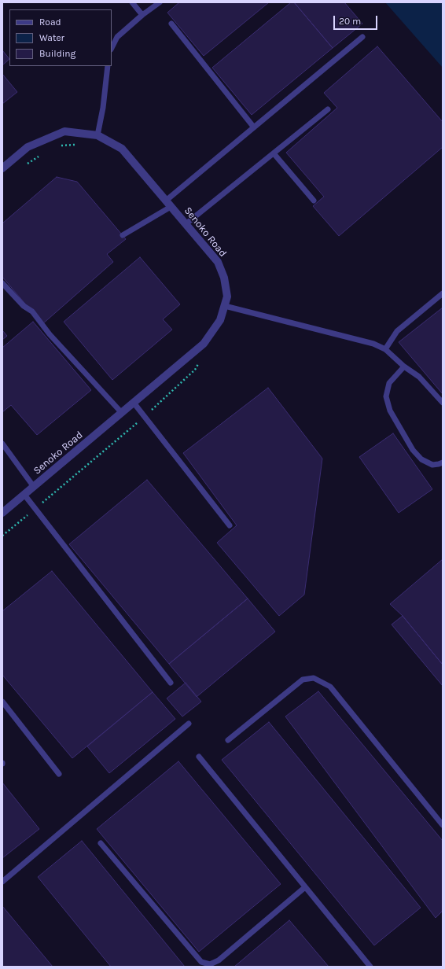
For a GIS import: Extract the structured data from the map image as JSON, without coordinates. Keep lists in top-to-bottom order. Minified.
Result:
{"streets":{"street":["Senoko Road"]},"legend":["Road","Water","Building"],"scale_bar":"20 m"}
